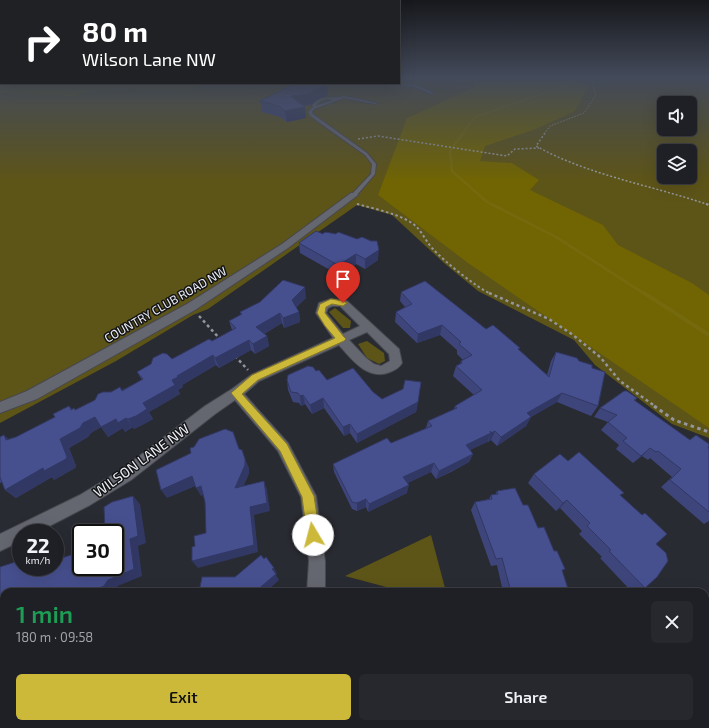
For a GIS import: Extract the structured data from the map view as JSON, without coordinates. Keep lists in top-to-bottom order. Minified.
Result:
{"streets":{"street":["COUNTRY CLUB ROAD NW","WILSON LANE NW"]},"page":{"turn":["80 m","Wilson Lane NW"],"speed":"22 km/h","limit":"30","heading":["1 min","180 m · 09:58"],"buttons":["Exit","Share"]}}
